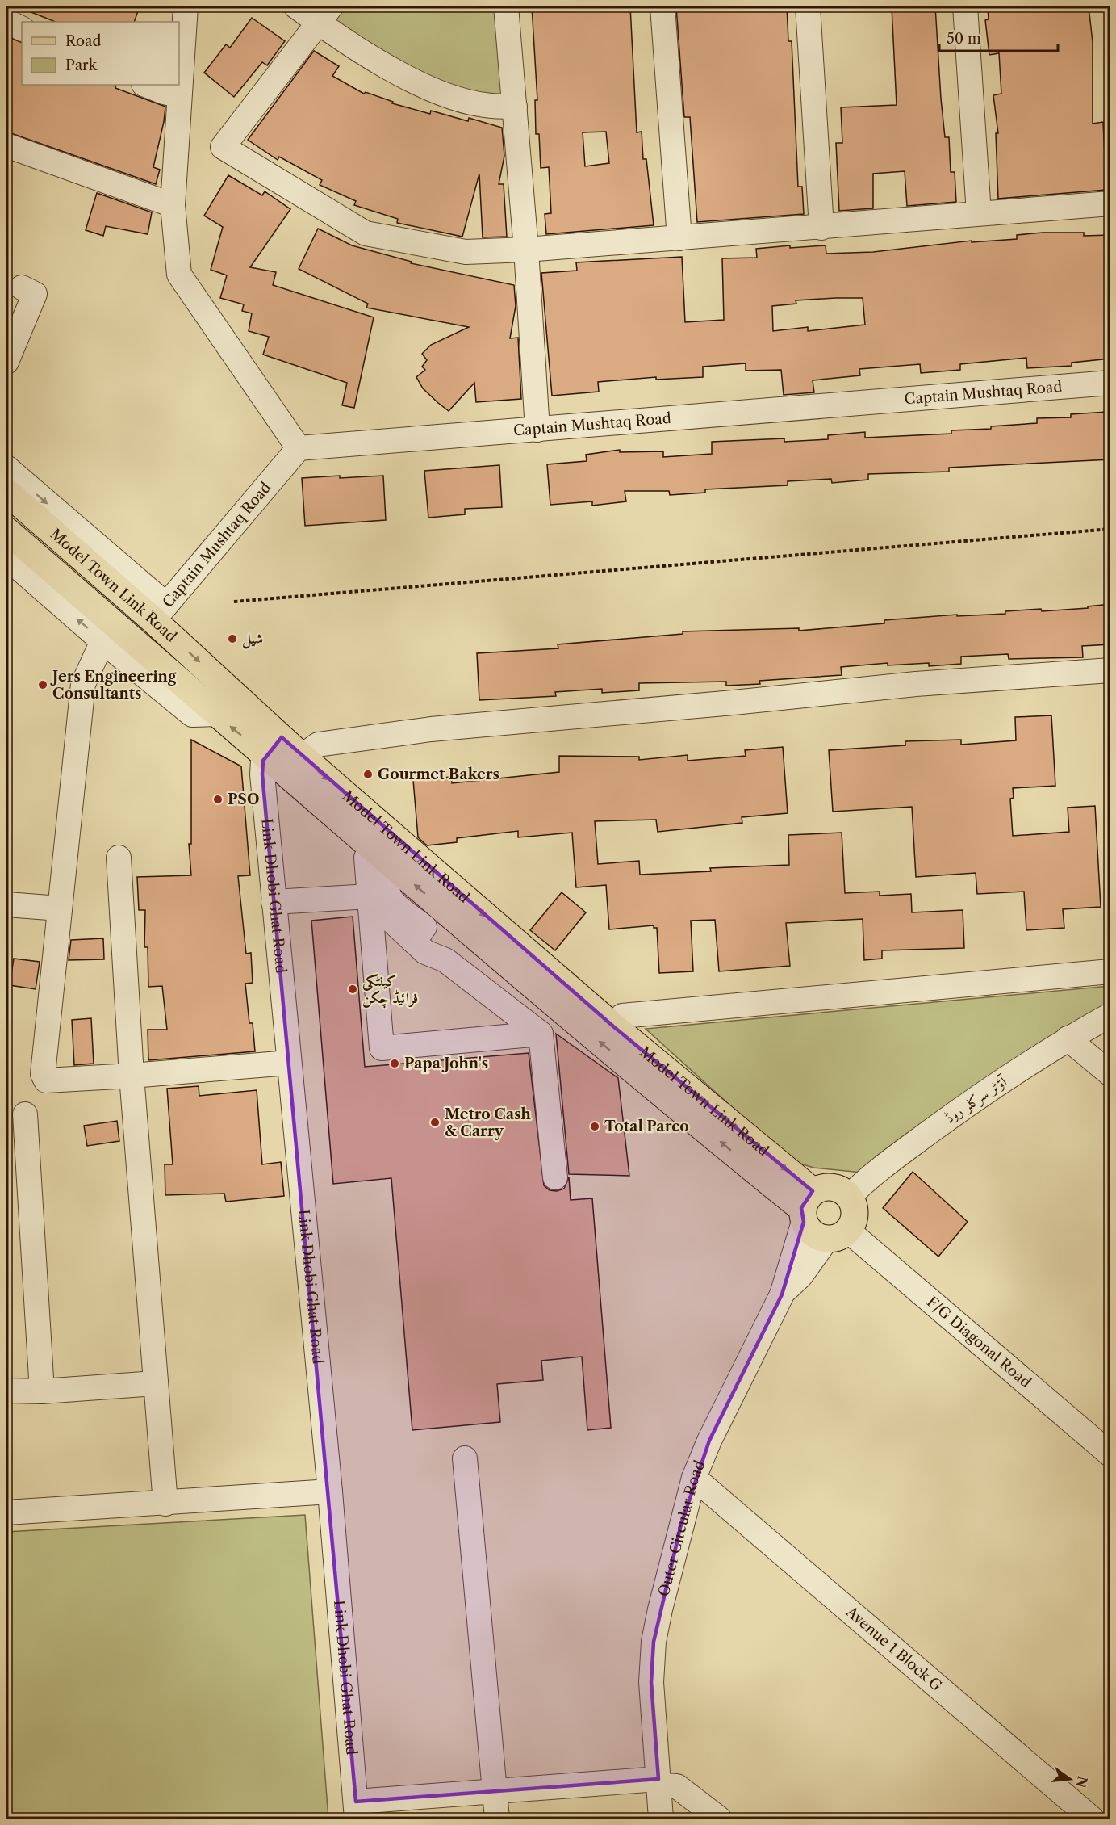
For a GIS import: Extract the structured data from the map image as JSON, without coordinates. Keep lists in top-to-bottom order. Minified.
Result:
{"streets":{"main road":["Model Town Link Road"],"street":["Captain Mushtaq Road","Link Dhobi Ghat Road","آؤٹر سرکلر روڈ","F/G Diagonal Road","Outer Circular Road","Avenue 1 Block G"]},"crossings":[["Captain Mushtaq Road","Model Town Link Road"],["Model Town Link Road","Link Dhobi Ghat Road"],["Model Town Link Road","آؤٹر سرکلر روڈ"],["Model Town Link Road","F/G Diagonal Road"],["Model Town Link Road","Outer Circular Road"],["آؤٹر سرکلر روڈ","F/G Diagonal Road"],["آؤٹر سرکلر روڈ","Outer Circular Road"],["F/G Diagonal Road","Outer Circular Road"],["Outer Circular Road","Avenue 1 Block G"]],"places":["شیل","Jers Engineering Consultants","Gourmet Bakers","PSO","کینٹکی فرائیڈ چکن","Papa John's","Metro Cash & Carry","Total Parco"],"legend":["Road","Park"],"scale_bar":"50 m","north":"right"}
